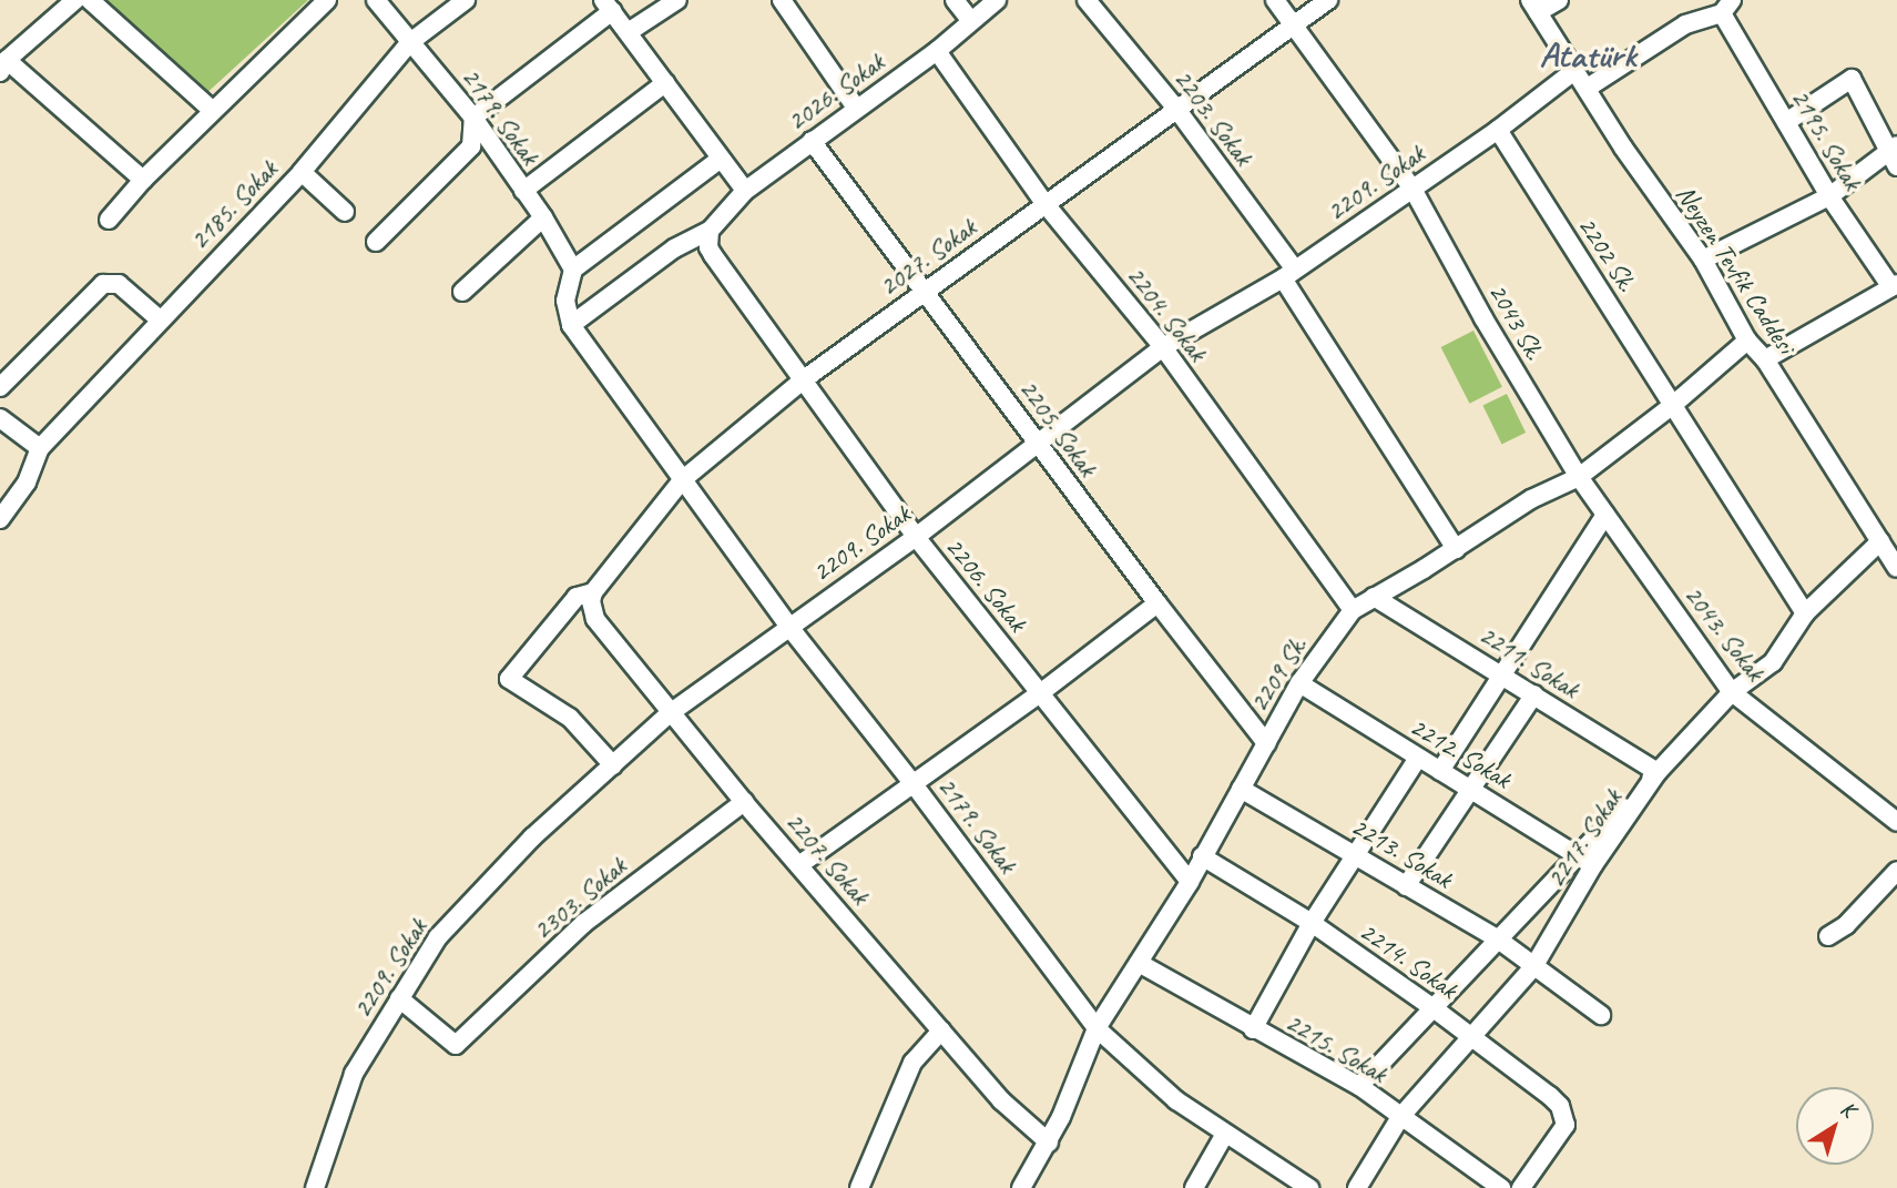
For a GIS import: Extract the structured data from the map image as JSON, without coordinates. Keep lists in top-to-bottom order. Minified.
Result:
{"streets":{"street":["2026. Sokak","2179. Sokak","2203. Sokak","2195. Sokak","2209. Sokak","2185. Sokak","2202 Sk.","2027. Sokak","Neyzen Tevfik Caddesi","2204. Sokak","2043 Sk.","2205. Sokak","2206. Sokak","2043. Sokak","2211. Sokak","2209 Sk.","2212. Sokak","2217. Sokak","2213. Sokak","2207. Sokak","2303. Sokak","2214. Sokak","2215. Sokak"]},"crossings":[["2026. Sokak","2204. Sokak"],["2026. Sokak","2205. Sokak"],["2026. Sokak","2206. Sokak"],["2179. Sokak","2209. Sokak"],["2179. Sokak","2185. Sokak"],["2179. Sokak","2027. Sokak"],["2179. Sokak","2209 Sk."],["2203. Sokak","2209. Sokak"],["2203. Sokak","2027. Sokak"],["2203. Sokak","2209 Sk."],["2209. Sokak","2202 Sk."],["2209. Sokak","2027. Sokak"],["2209. Sokak","Neyzen Tevfik Caddesi"],["2209. Sokak","2204. Sokak"],["2209. Sokak","2043 Sk."],["2209. Sokak","2205. Sokak"],["2209. Sokak","2206. Sokak"],["2209. Sokak","2207. Sokak"],["2209. Sokak","2303. Sokak"],["2202 Sk.","2209 Sk."],["2202 Sk.","2217. Sokak"],["2027. Sokak","2204. Sokak"],["2027. Sokak","2205. Sokak"],["2027. Sokak","2206. Sokak"],["2027. Sokak","2207. Sokak"],["Neyzen Tevfik Caddesi","2209 Sk."],["Neyzen Tevfik Caddesi","2217. Sokak"],["2204. Sokak","2209 Sk."],["2043 Sk.","2043. Sokak"],["2043 Sk.","2209 Sk."],["2205. Sokak","2209 Sk."],["2206. Sokak","2209 Sk."],["2043. Sokak","2209 Sk."],["2043. Sokak","2217. Sokak"],["2211. Sokak","2209 Sk."],["2211. Sokak","2217. Sokak"],["2209 Sk.","2212. Sokak"],["2209 Sk.","2213. Sokak"],["2209 Sk.","2207. Sokak"],["2209 Sk.","2214. Sokak"],["2209 Sk.","2215. Sokak"],["2212. Sokak","2217. Sokak"],["2217. Sokak","2213. Sokak"],["2217. Sokak","2214. Sokak"],["2217. Sokak","2215. Sokak"],["2207. Sokak","2303. Sokak"]],"districts":["Atatürk"],"north":"top right"}
